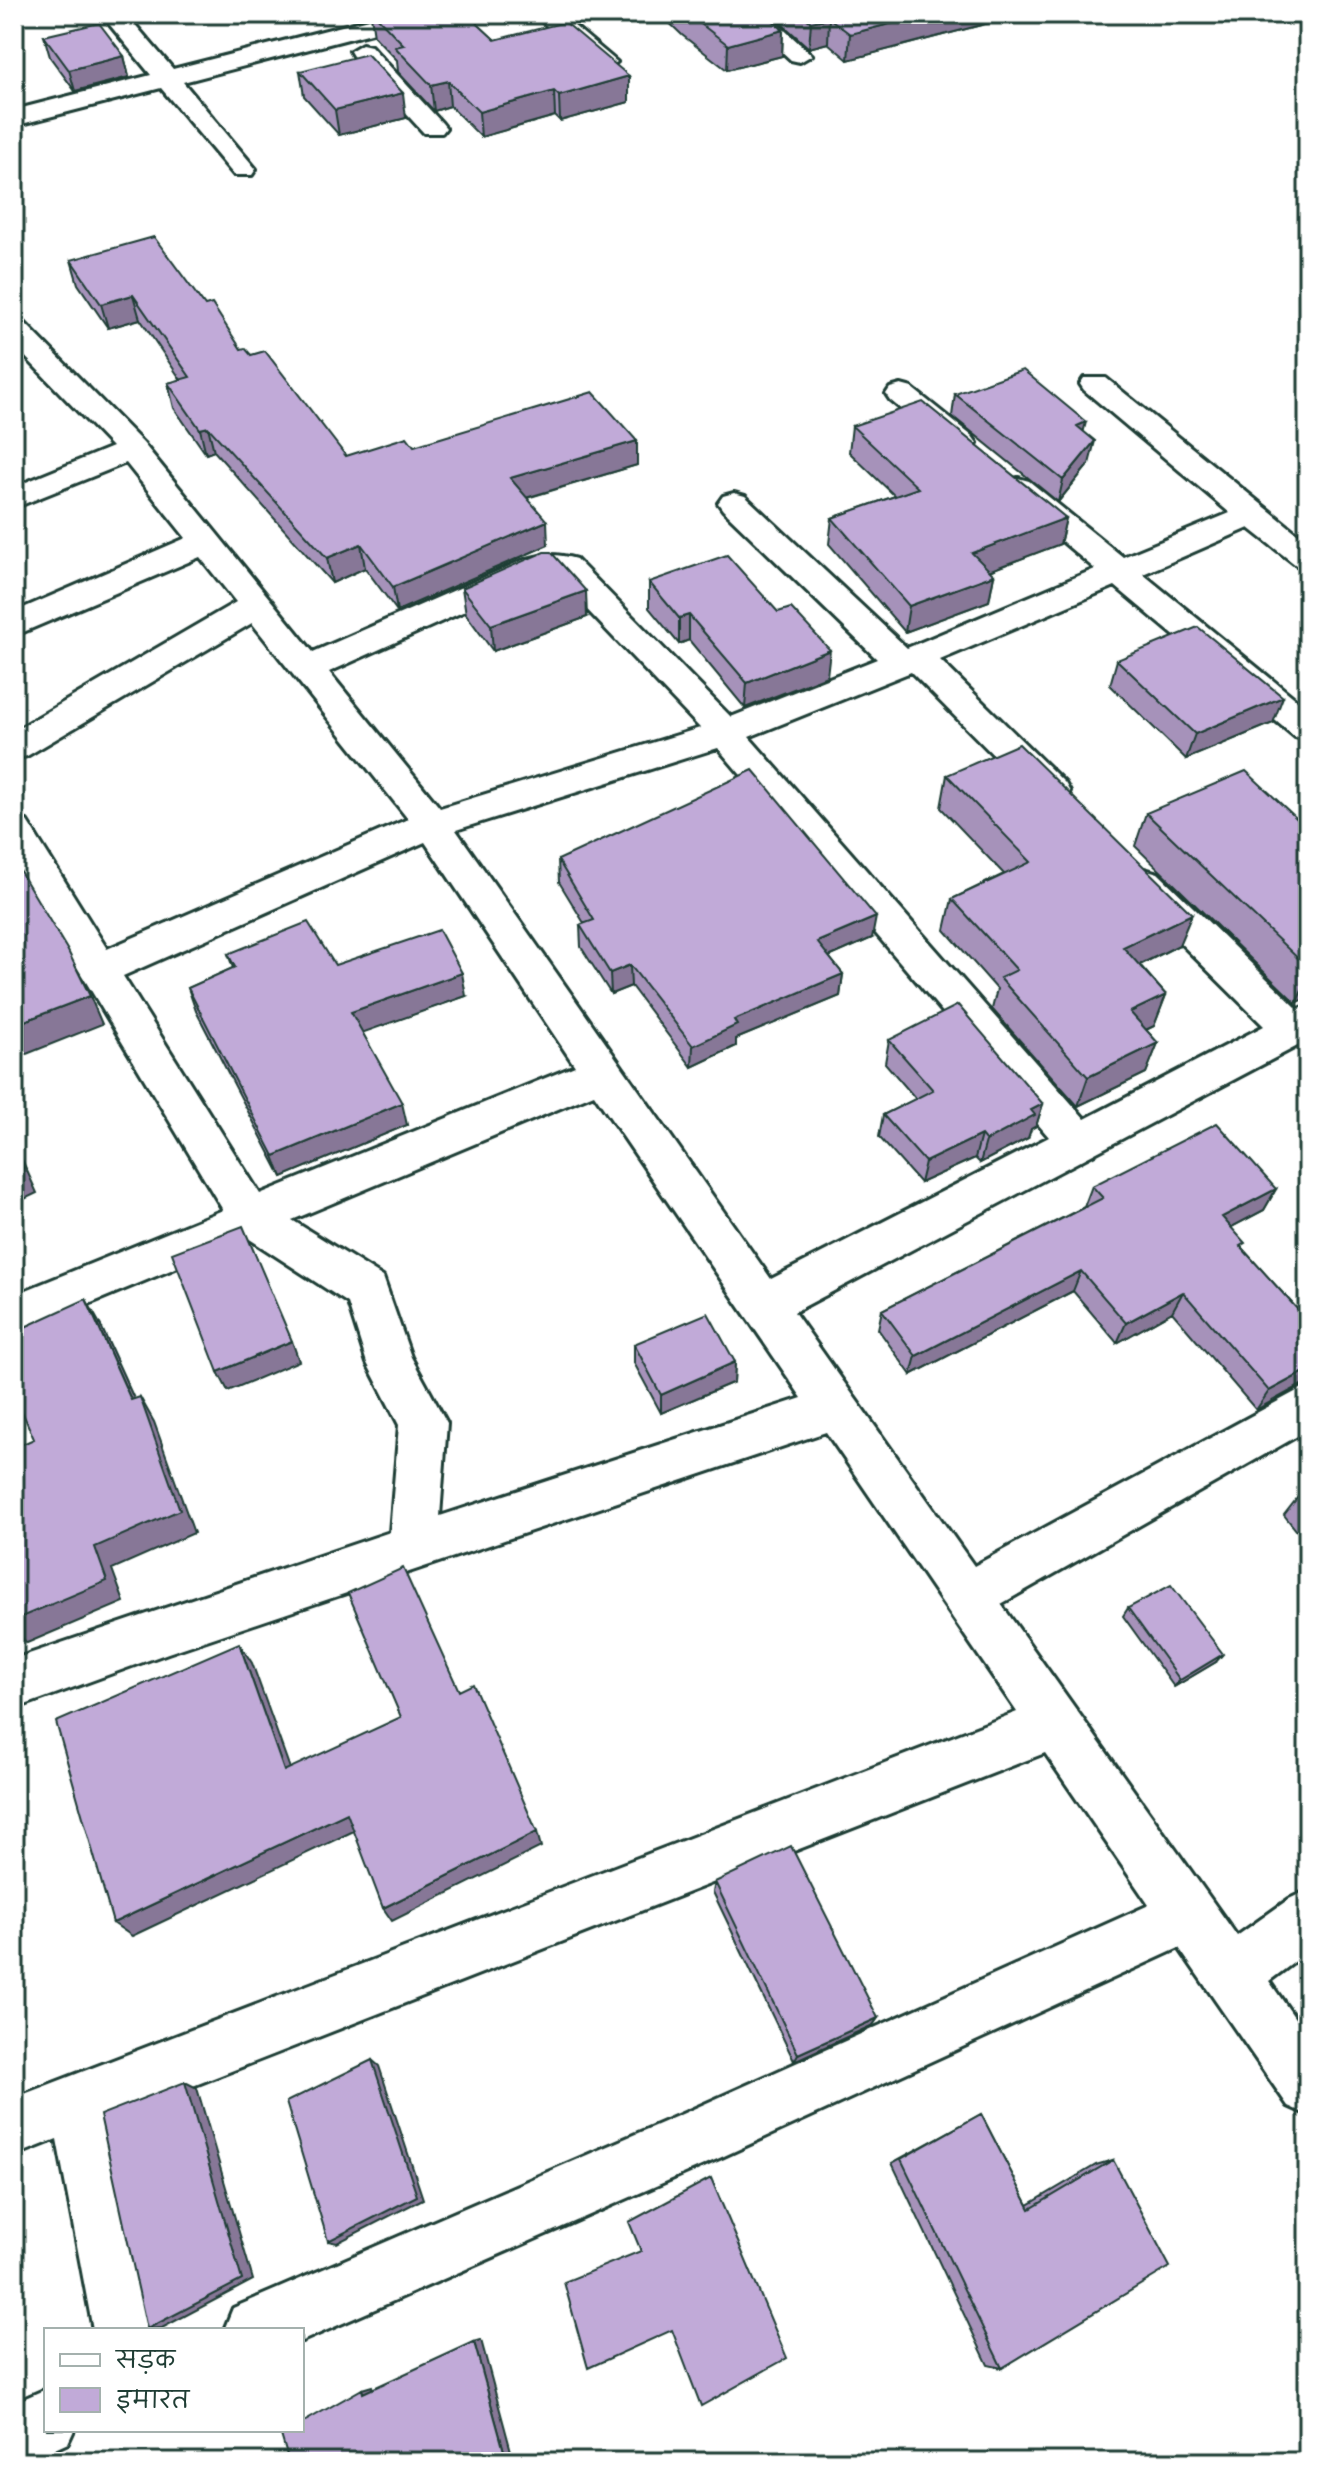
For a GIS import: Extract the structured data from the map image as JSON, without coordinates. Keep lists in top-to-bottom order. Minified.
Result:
{"legend":["सड़क","इमारत"]}
